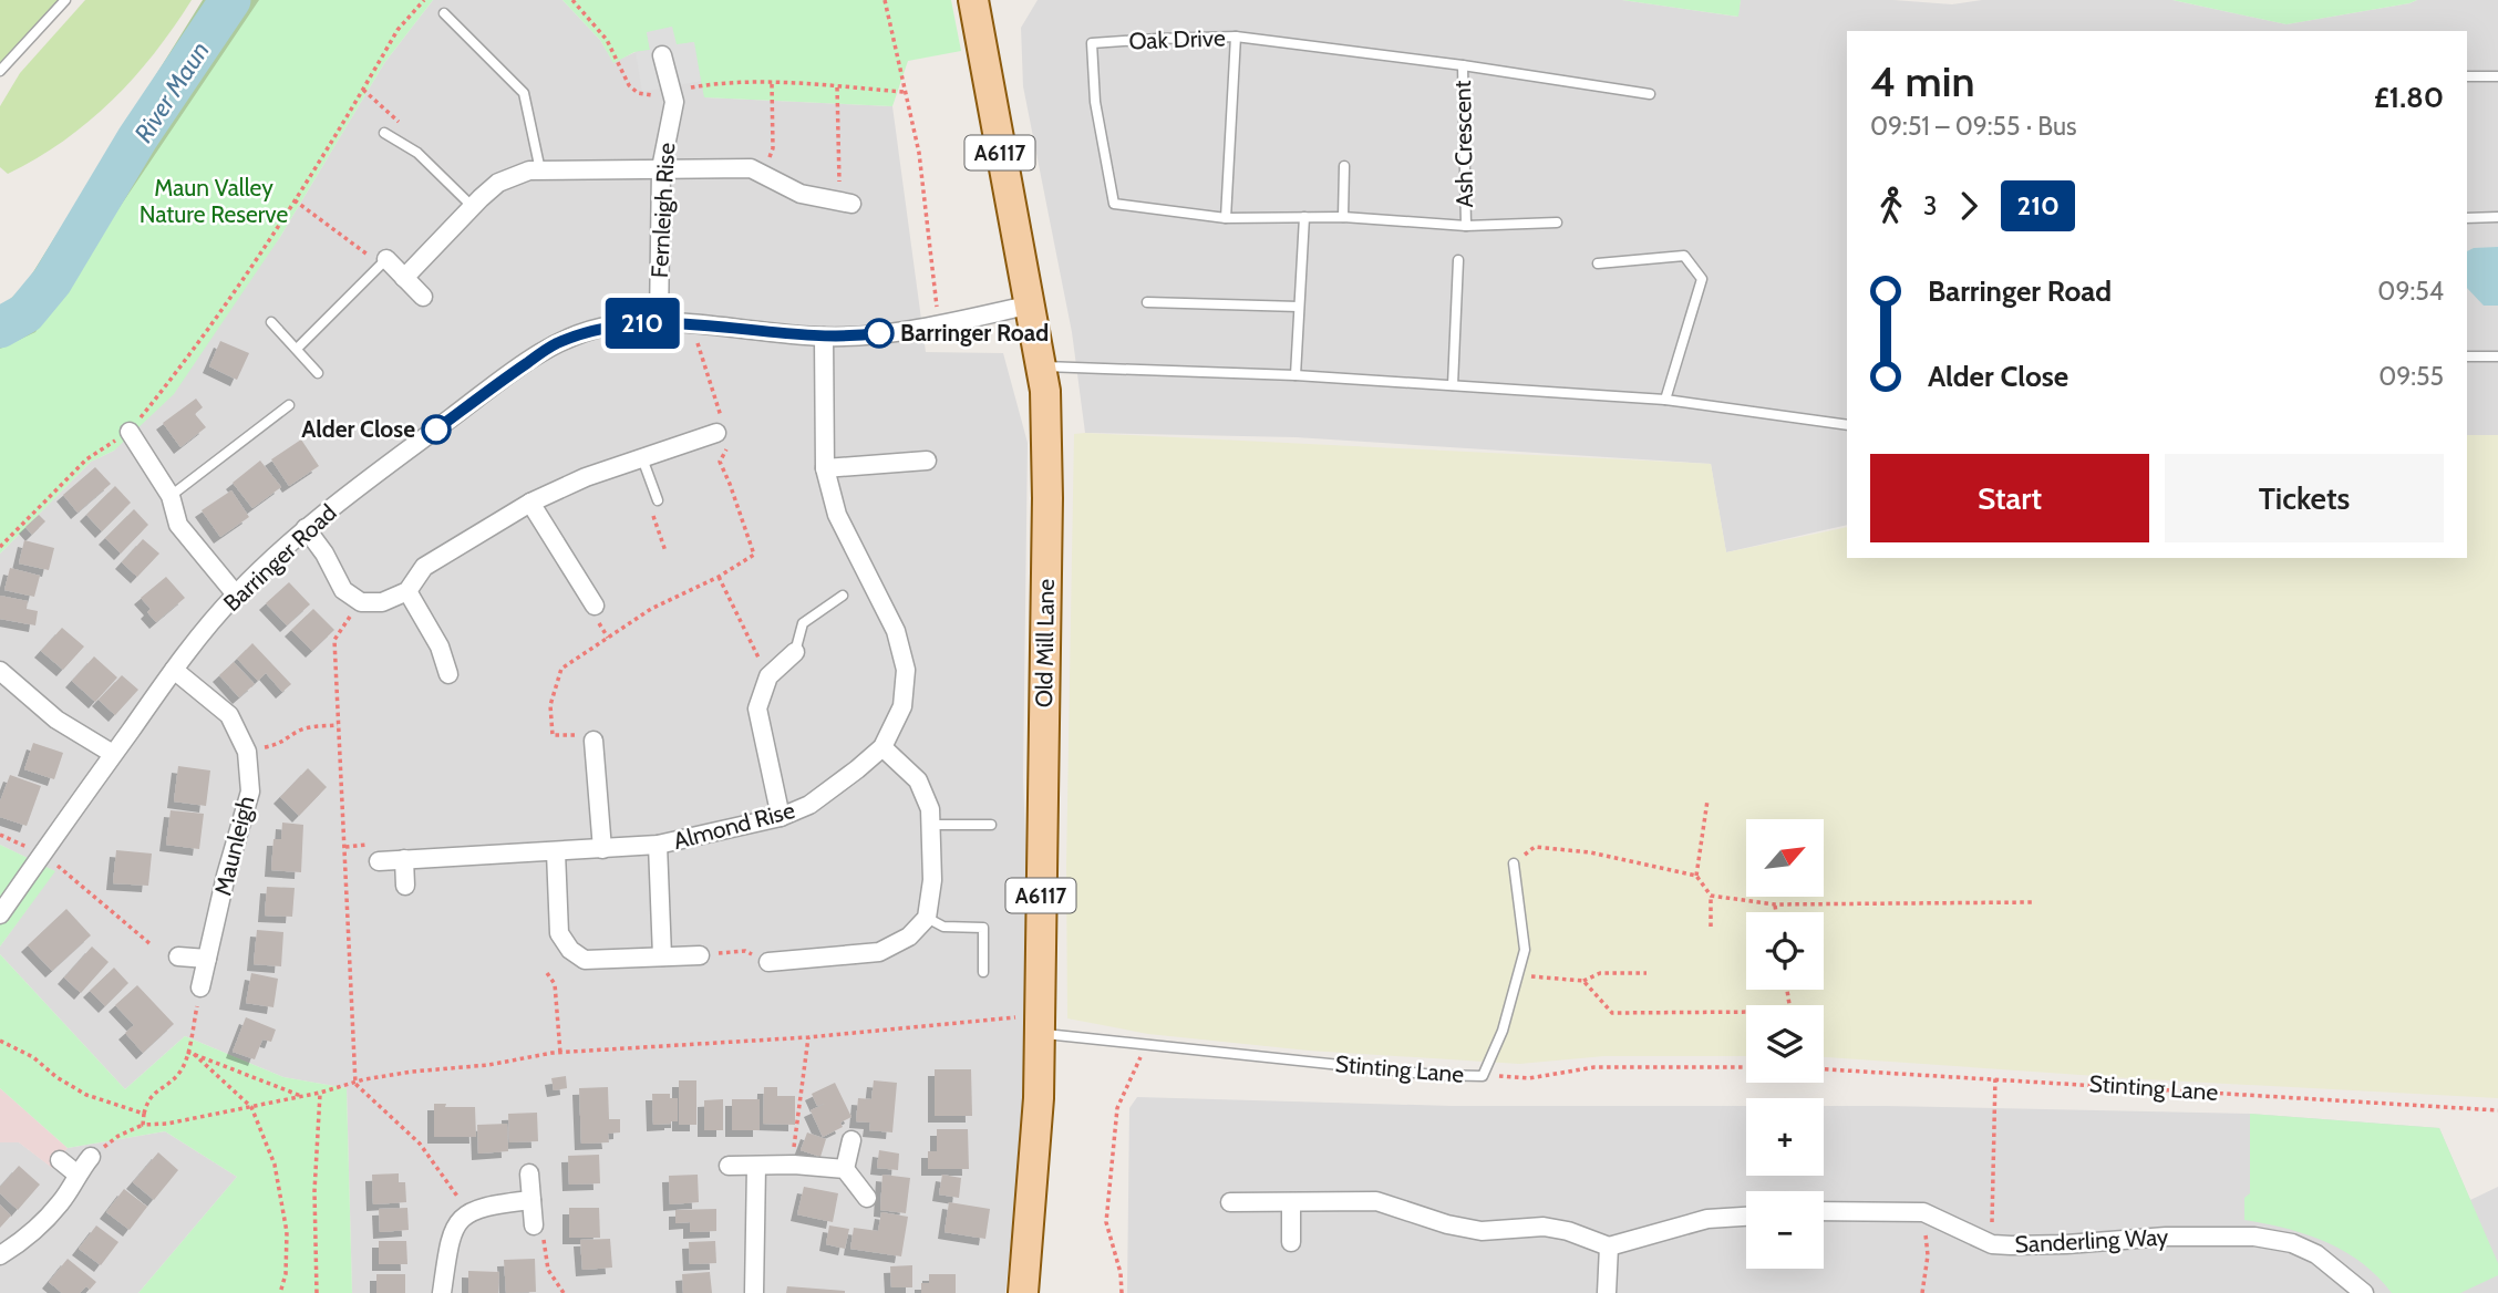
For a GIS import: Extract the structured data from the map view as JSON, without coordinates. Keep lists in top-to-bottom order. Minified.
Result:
{"streets":{"main road":["A6117","Old Mill Lane"],"street":["Fernleigh Rise","Barringer Road","Almond Rise","Maunleigh","Sanderling Way"],"lane":["Oak Drive","Ash Crescent","Stinting Lane"]},"crossings":[["Oak Drive","Ash Crescent"],["Fernleigh Rise","Barringer Road"],["Barringer Road","Old Mill Lane"],["Barringer Road","Almond Rise"],["Barringer Road","Maunleigh"],["Old Mill Lane","Stinting Lane"]],"water":["River Maun"],"parks":["Maun Valley Nature Reserve"],"places":["Barringer Road","Alder Close"],"lines":["bus line 210"],"north":"top right","page":{"on_map":"210","heading":["4 min","09:51 – 09:55 · Bus","£1.80"],"legs":["3","210"],"list":[{"name":"Barringer Road","value":"09:54"},{"name":"Alder Close","value":"09:55"}],"buttons":["Start","Tickets"],"map_buttons":["+","−"]}}
